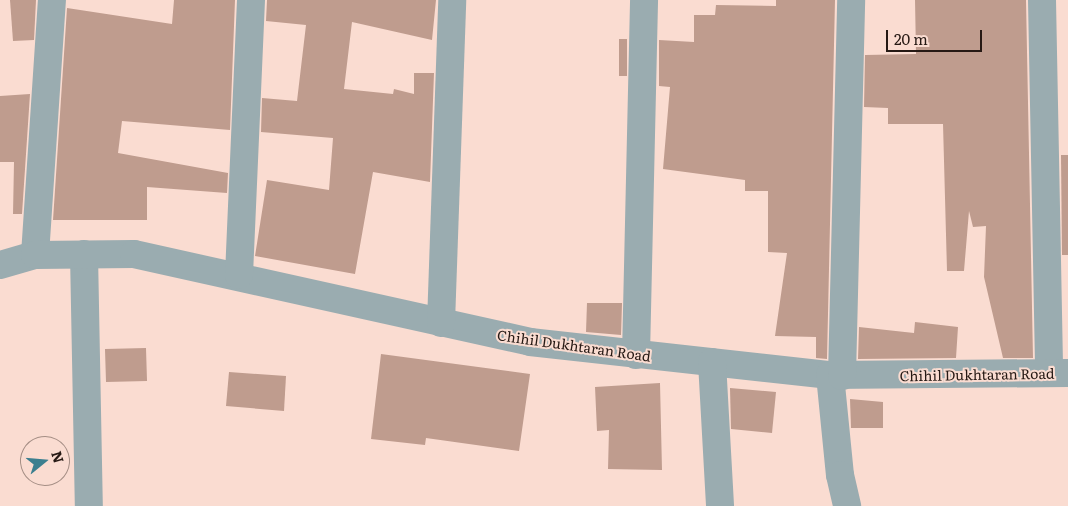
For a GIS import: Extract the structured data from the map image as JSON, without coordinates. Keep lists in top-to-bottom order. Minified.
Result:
{"streets":{"street":["Chihil Dukhtaran Road"]},"scale_bar":"20 m","north":"right"}
